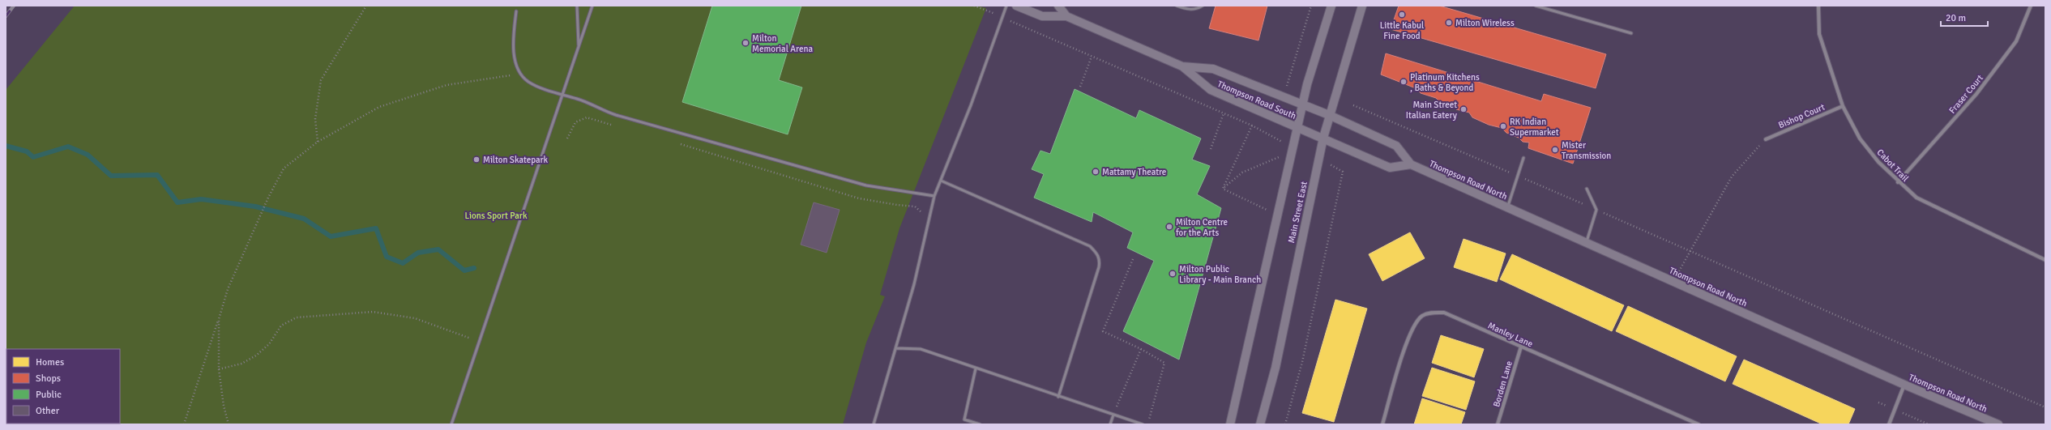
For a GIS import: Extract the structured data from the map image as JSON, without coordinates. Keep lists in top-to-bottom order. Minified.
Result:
{"streets":{"main road":["Thompson Road South","Thompson Road North","Main Street East"],"street":["Fraser Court","Bishop Court","Cabot Trail","Manley Lane","Borden Lane"]},"crossings":[["Fraser Court","Cabot Trail"],["Thompson Road South","Thompson Road North"],["Thompson Road South","Main Street East"],["Bishop Court","Cabot Trail"],["Thompson Road North","Main Street East"],["Manley Lane","Borden Lane"]],"parks":["Lions Sport Park"],"places":["Little Kabul Fine Food","Milton Wireless","Milton Memorial Arena","Platinum Kitchens , Baths & Beyond","Main Street Italian Eatery","RK Indian Supermarket","Mister Transmission","Milton Skatepark","Mattamy Theatre","Milton Centre for the Arts","Milton Public Library - Main Branch"],"legend":["Homes","Shops","Public","Other"],"scale_bar":"20 m"}
